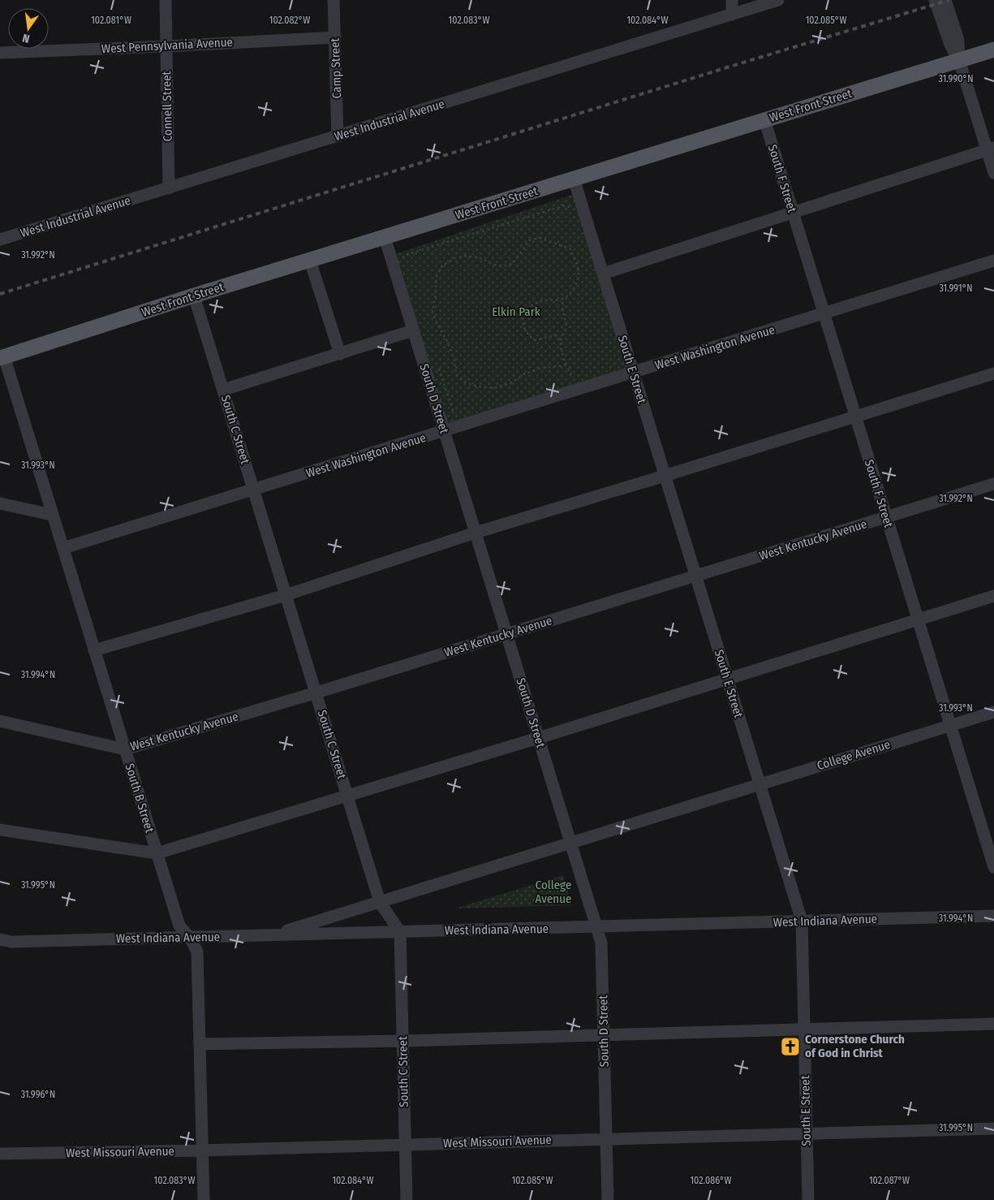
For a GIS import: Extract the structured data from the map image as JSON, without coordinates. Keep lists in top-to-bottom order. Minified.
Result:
{"streets":{"main road":["West Front Street"],"street":["West Pennsylvania Avenue","Camp Street","Connell Street","West Industrial Avenue","South F Street","West Washington Avenue","South E Street","South D Street","South C Street","West Kentucky Avenue","College Avenue","South B Street","West Indiana Avenue","West Missouri Avenue"]},"crossings":[["West Pennsylvania Avenue","Camp Street"],["West Pennsylvania Avenue","Connell Street"],["Camp Street","West Industrial Avenue"],["West Front Street","South F Street"],["West Front Street","South E Street"],["West Front Street","South D Street"],["West Front Street","South C Street"],["West Front Street","South B Street"],["Connell Street","West Industrial Avenue"],["South F Street","West Washington Avenue"],["South F Street","West Kentucky Avenue"],["South F Street","College Avenue"],["West Washington Avenue","South E Street"],["West Washington Avenue","South D Street"],["West Washington Avenue","South C Street"],["West Washington Avenue","South B Street"],["South E Street","West Kentucky Avenue"],["South E Street","College Avenue"],["South E Street","West Indiana Avenue"],["South E Street","West Missouri Avenue"],["South D Street","West Kentucky Avenue"],["South D Street","College Avenue"],["South D Street","West Indiana Avenue"],["South D Street","West Missouri Avenue"],["South C Street","West Kentucky Avenue"],["South C Street","College Avenue"],["South C Street","West Indiana Avenue"],["South C Street","West Missouri Avenue"],["West Kentucky Avenue","South B Street"],["College Avenue","West Indiana Avenue"],["South B Street","West Indiana Avenue"],["South B Street","West Missouri Avenue"]],"parks":["Elkin Park","College Avenue"],"places":{"church":["Cornerstone Church of God in Christ"]},"north":"bottom","coordinates":["102.081°W","102.082°W","102.083°W","102.084°W","102.085°W","31.990°N","31.992°N","31.991°N","31.993°N","31.994°N","31.995°N","31.996°N","102.086°W","102.087°W"]}
